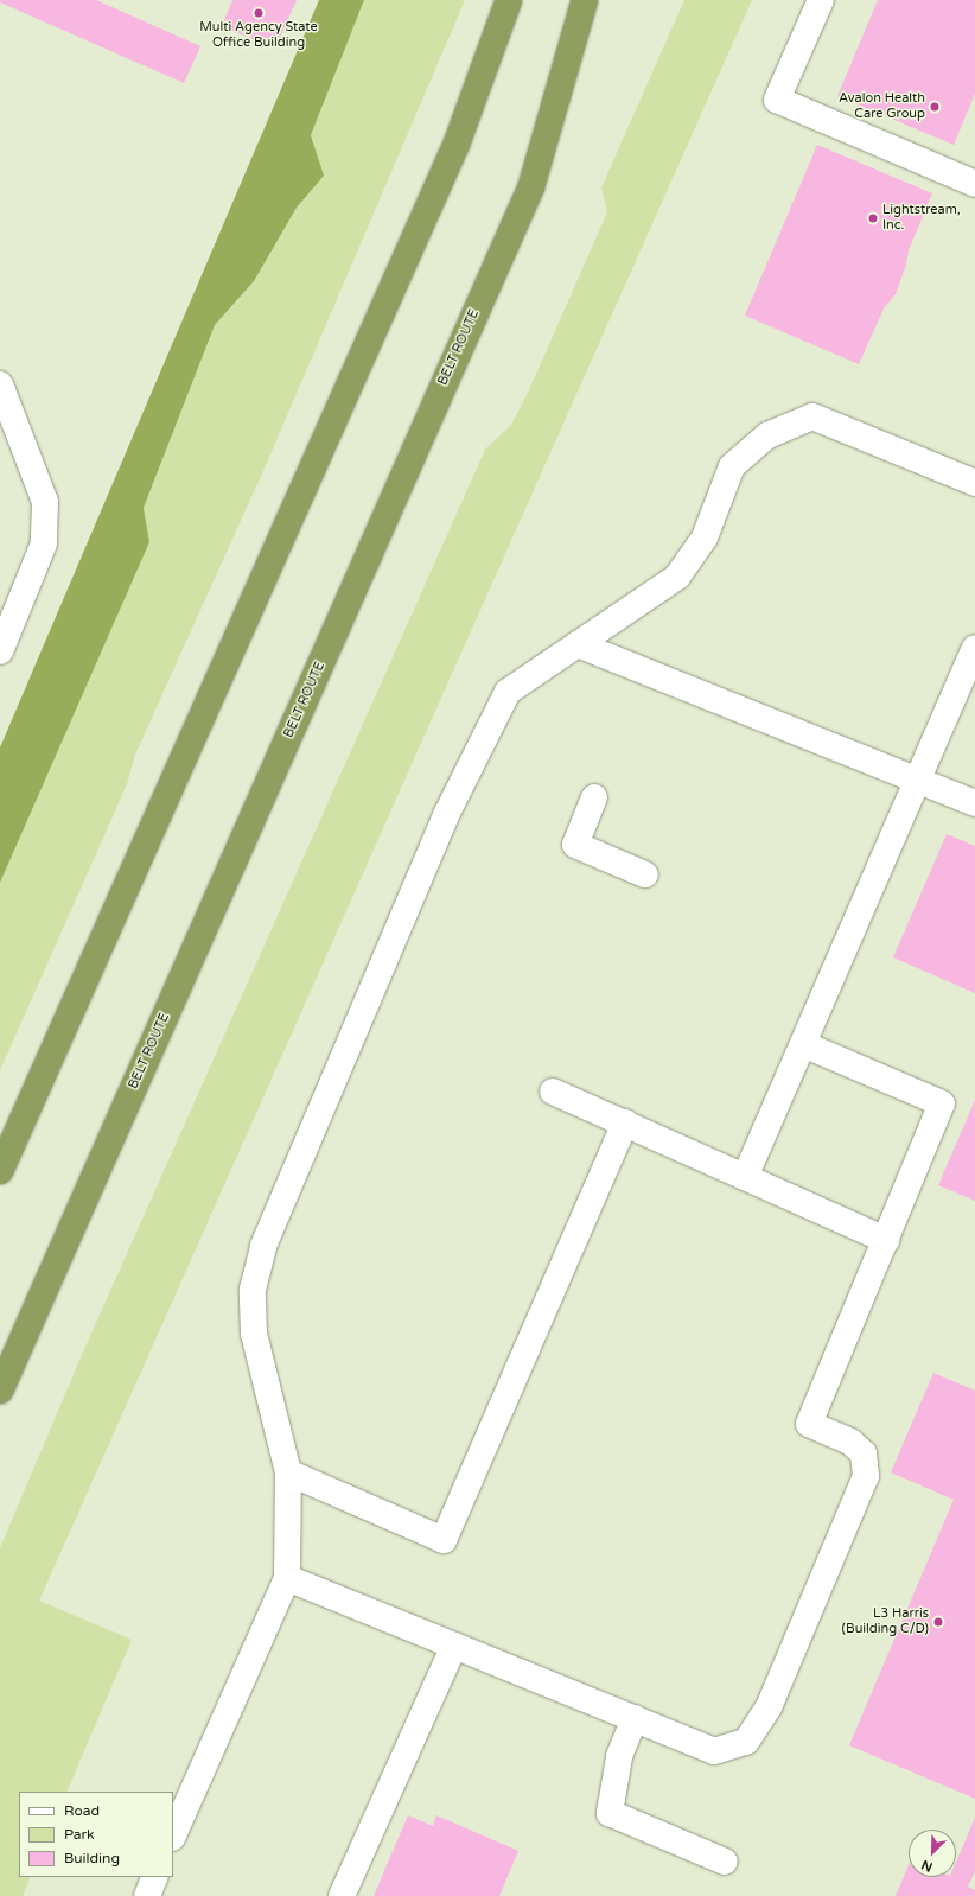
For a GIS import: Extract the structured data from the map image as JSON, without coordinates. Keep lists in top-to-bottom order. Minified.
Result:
{"streets":{"highway":["BELT ROUTE"]},"places":["Multi Agency State Office Building","Avalon Health Care Group","Lightstream, Inc.","L3 Harris (Building C/D)"],"legend":["Road","Park","Building"],"north":"bottom left"}
